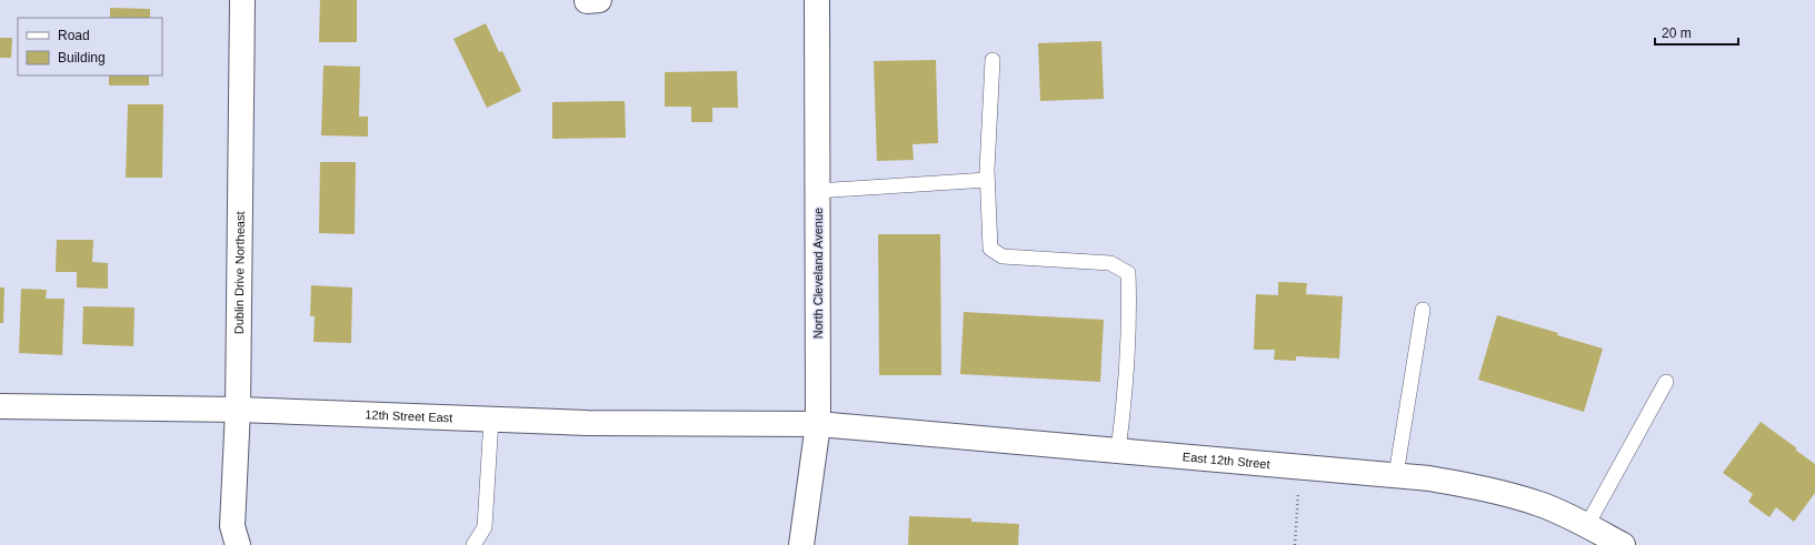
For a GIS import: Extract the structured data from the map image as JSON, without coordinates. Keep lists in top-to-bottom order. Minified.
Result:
{"streets":{"street":["Dublin Drive Northeast","North Cleveland Avenue","12th Street East","East 12th Street"]},"crossings":[["Dublin Drive Northeast","12th Street East"],["North Cleveland Avenue","12th Street East"],["North Cleveland Avenue","East 12th Street"],["12th Street East","East 12th Street"]],"legend":["Road","Building"],"scale_bar":"20 m"}
